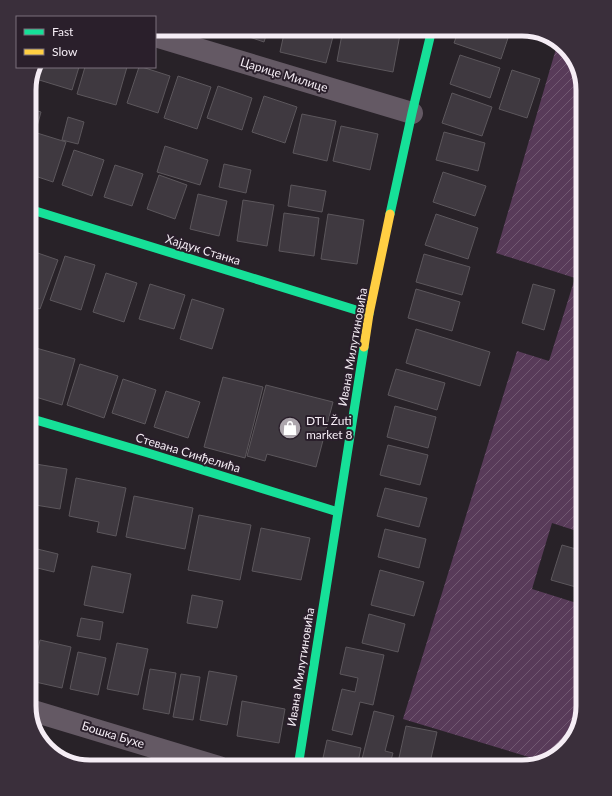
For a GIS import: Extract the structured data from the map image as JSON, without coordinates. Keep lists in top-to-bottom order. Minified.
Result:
{"streets":{"street":["Царице Милице","Хајдук Станка","Ивана Милутиновића","Стевана Синђелића","Бошка Бухе"]},"crossings":[["Царице Милице","Ивана Милутиновића"],["Хајдук Станка","Ивана Милутиновића"],["Ивана Милутиновића","Стевана Синђелића"]],"places":{"shop":["DTL Žuti market 8"]},"legend":["Fast","Slow"]}
